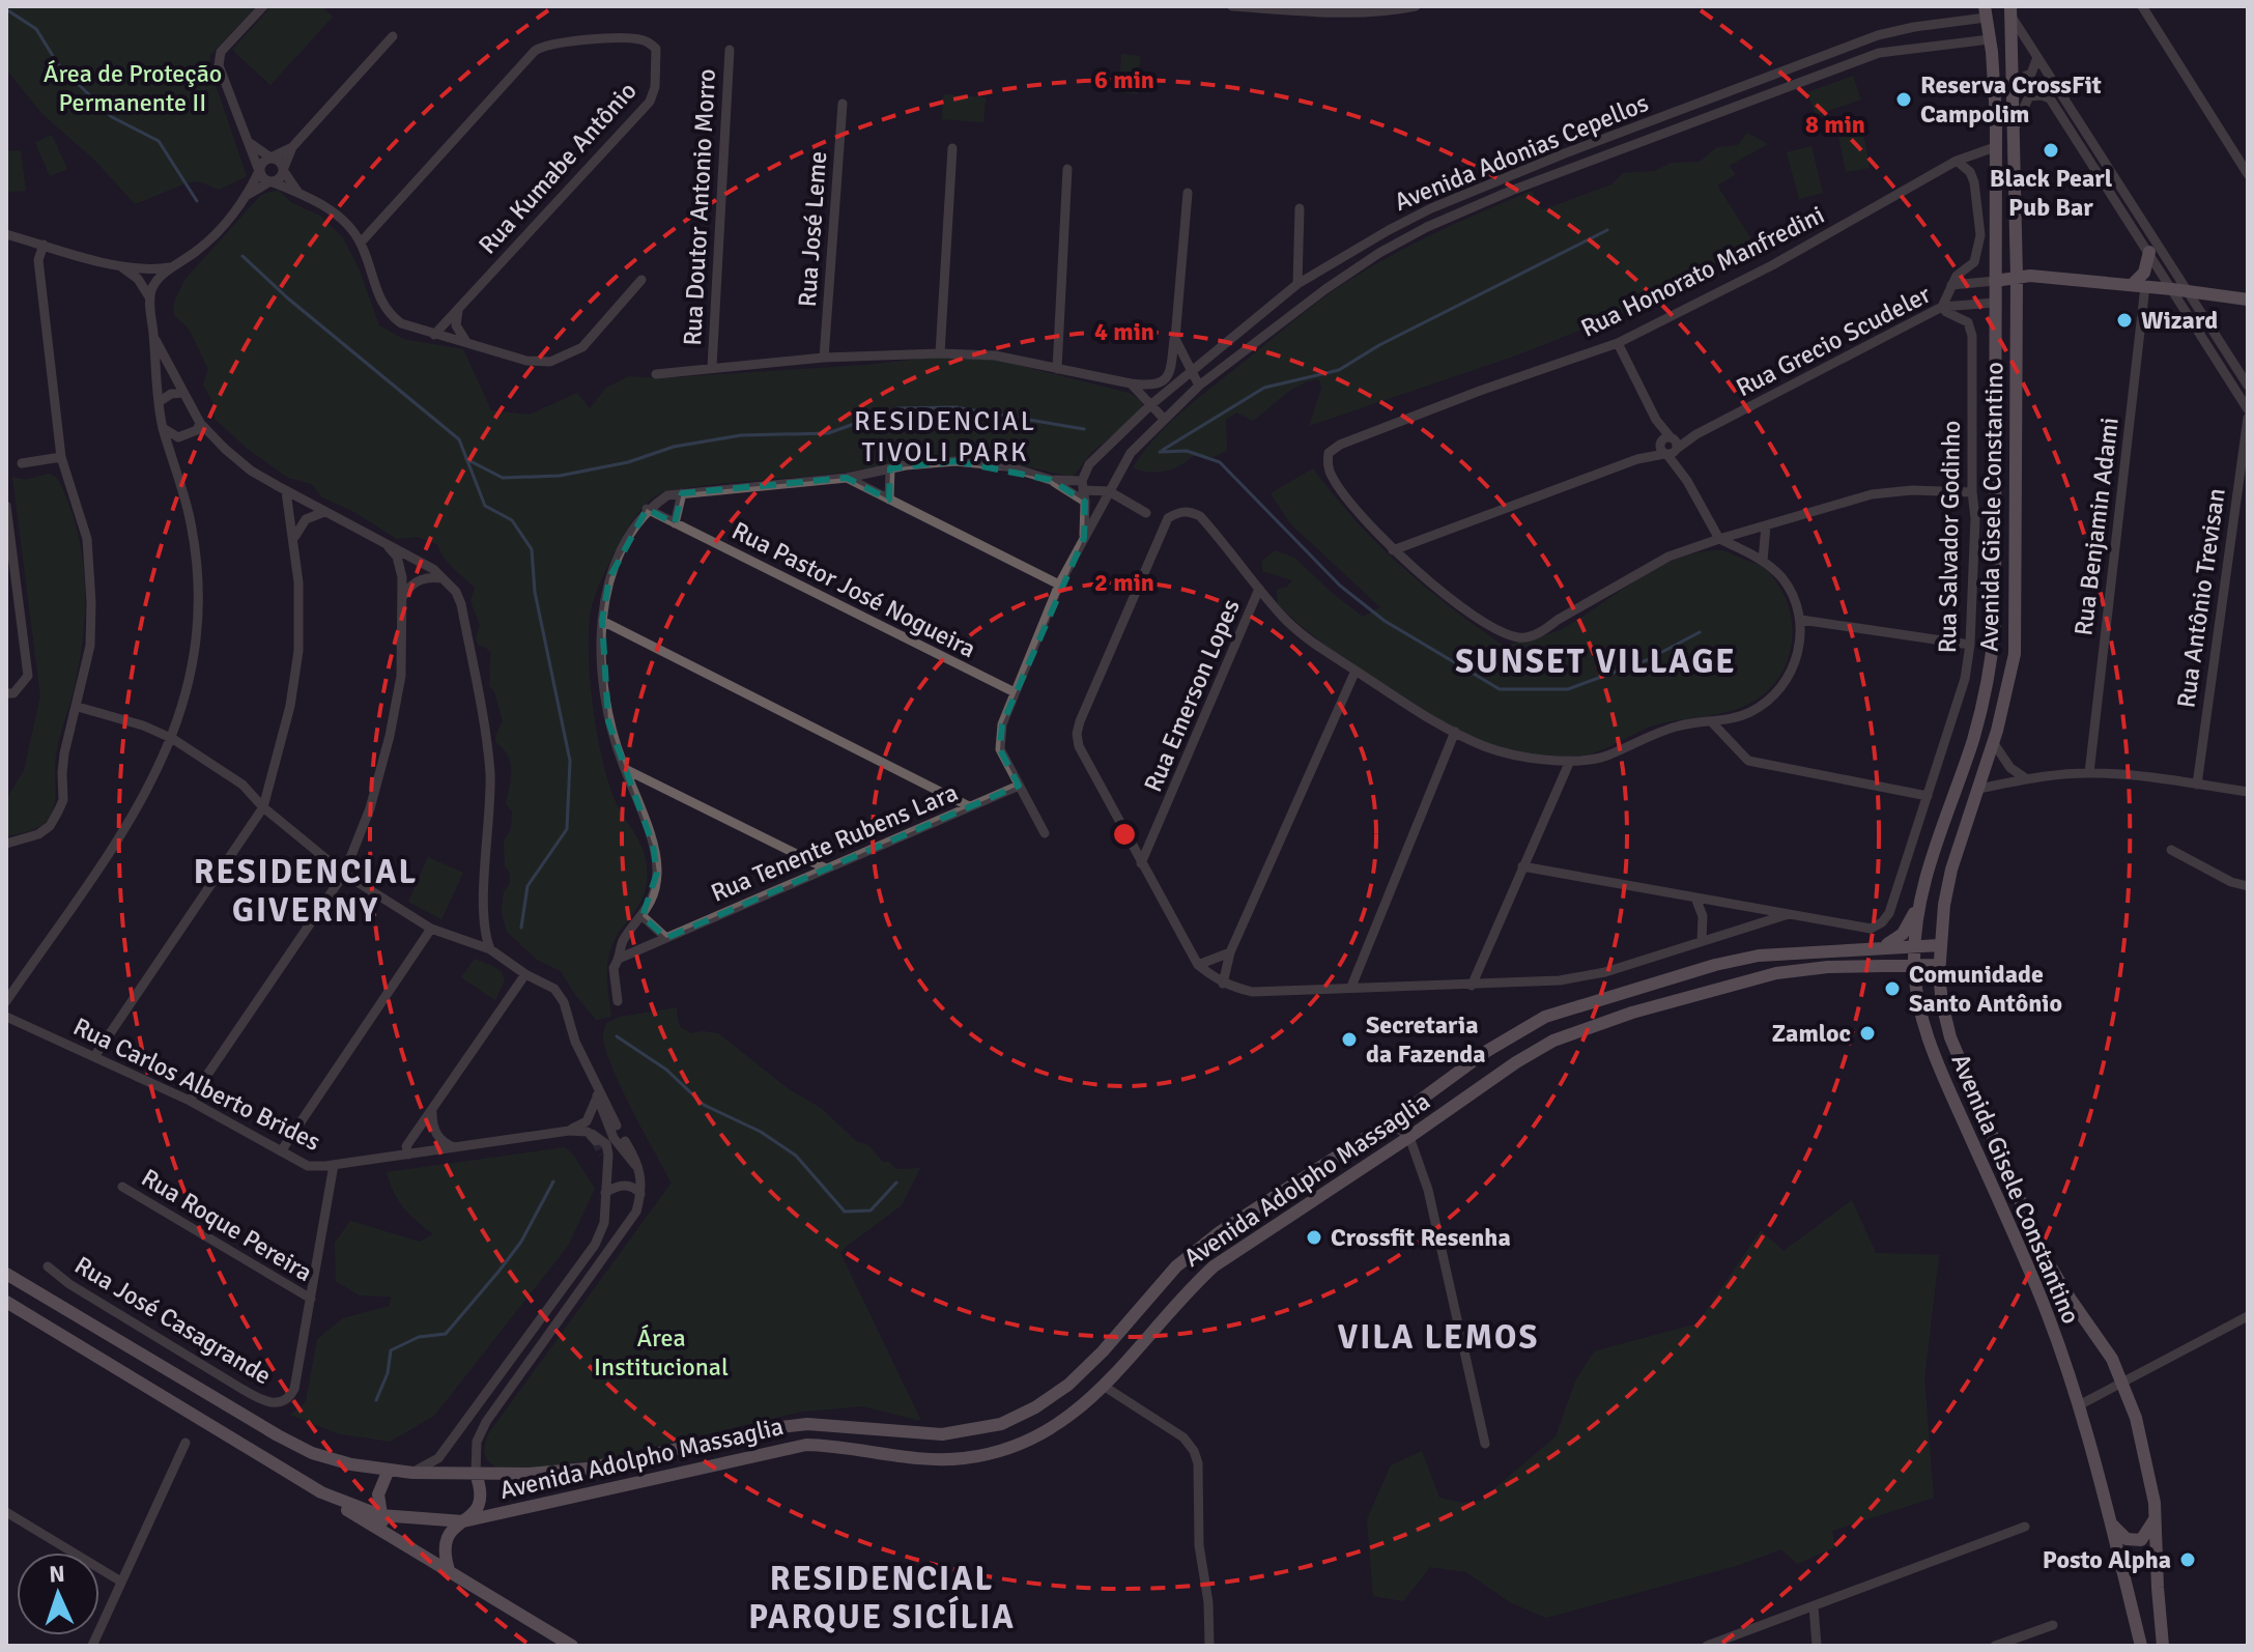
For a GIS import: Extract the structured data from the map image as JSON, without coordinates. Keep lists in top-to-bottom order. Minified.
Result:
{"streets":{"main road":["Avenida Gisele Constantino","Avenida Adolpho Massaglia"],"street":["Avenida Adonias Cepellos","Rua Kumabe Antônio","Rua Doutor Antonio Morro","Rua José Leme","Rua Honorato Manfredini","Rua Grecio Scudeler","Rua Benjamin Adami","Rua Salvador Godinho","Rua Pastor José Nogueira","Rua Antônio Trevisan","Rua Emerson Lopes","Rua Tenente Rubens Lara","Rua Carlos Alberto Brides","Rua Roque Pereira","Rua José Casagrande"]},"crossings":[["Avenida Adonias Cepellos","Avenida Gisele Constantino"],["Avenida Adonias Cepellos","Rua Pastor José Nogueira"],["Avenida Adonias Cepellos","Rua Tenente Rubens Lara"],["Rua Honorato Manfredini","Avenida Gisele Constantino"],["Rua Grecio Scudeler","Avenida Gisele Constantino"],["Rua Grecio Scudeler","Rua Salvador Godinho"],["Avenida Gisele Constantino","Avenida Adolpho Massaglia"],["Rua Roque Pereira","Rua José Casagrande"]],"districts":["RESIDENCIAL TIVOLI PARK","SUNSET VILLAGE","RESIDENCIAL GIVERNY","VILA LEMOS","RESIDENCIAL PARQUE SICÍLIA"],"parks":["Área de Proteção Permanente II","Área Institucional"],"places":["Reserva CrossFit Campolim","Black Pearl Pub Bar","Wizard","Comunidade Santo Antônio","Zamloc","Secretaria da Fazenda","Crossfit Resenha","Posto Alpha"],"north":"top","rings":["6 min","8 min","4 min","2 min"]}
